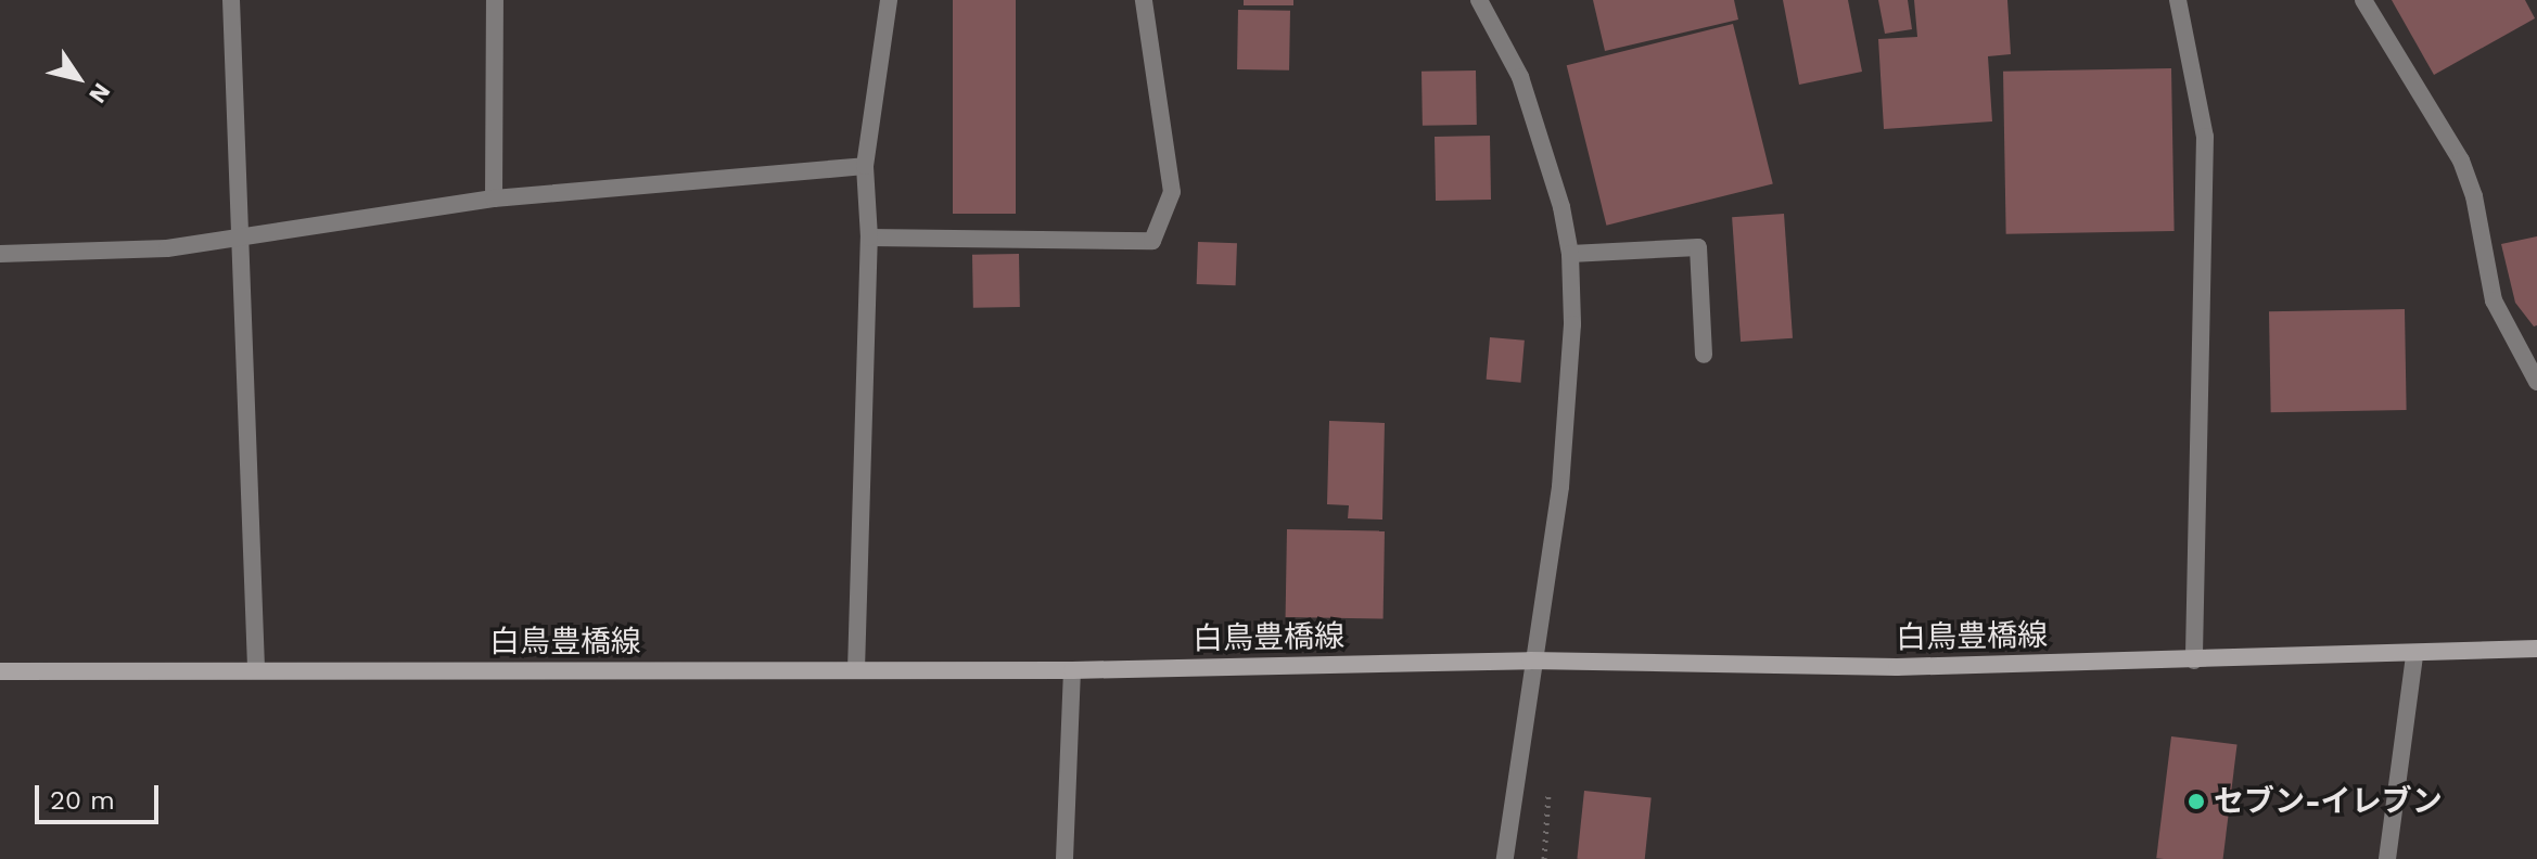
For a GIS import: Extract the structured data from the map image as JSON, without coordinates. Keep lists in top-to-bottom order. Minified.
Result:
{"streets":{"main road":["白鳥豊橋線"]},"places":["セブン-イレブン"],"scale_bar":"20 m","north":"bottom right"}
